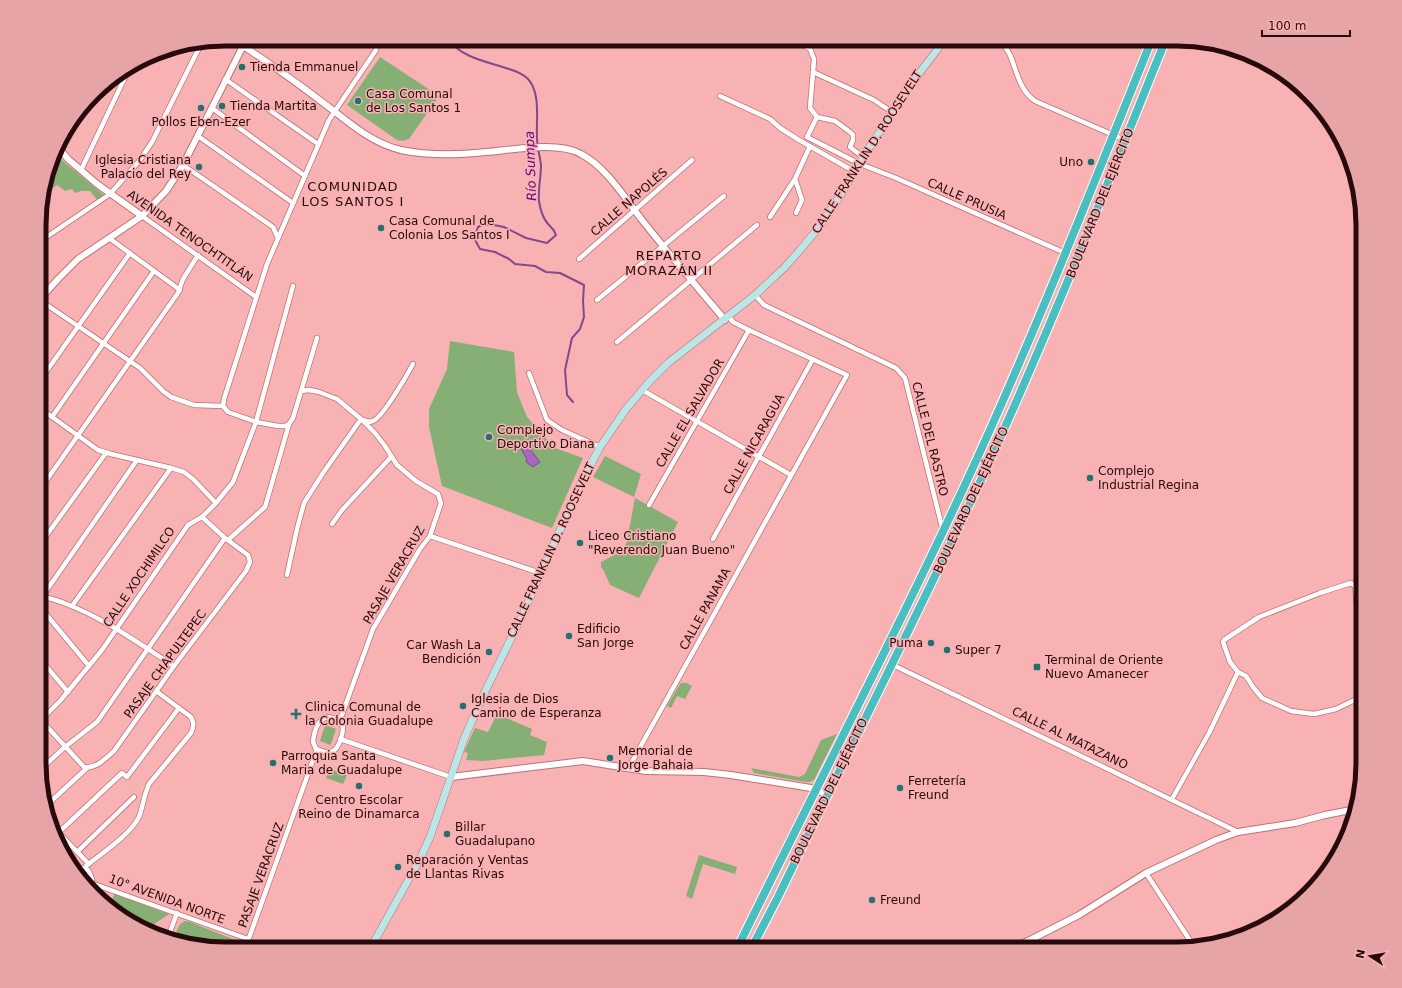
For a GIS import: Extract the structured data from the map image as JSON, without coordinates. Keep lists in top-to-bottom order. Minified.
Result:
{"streets":{"highway":["BOULEVARD DEL EJÉRCITO"],"main road":["CALLE FRANKLIN D. ROOSEVELT"],"street":["CALLE PRUSIA","CALLE NAPOLÉS","AVENIDA TENOCHTITLÁN","CALLE EL SALVADOR","CALLE DEL RASTRO","CALLE NICARAGUA","PASAJE VERACRUZ","CALLE XOCHIMILCO","CALLE PANAMA","PASAJE CHAPULTEPEC","CALLE AL MATAZANO","10° AVENIDA NORTE"]},"crossings":[["CALLE FRANKLIN D. ROOSEVELT","CALLE PRUSIA"],["CALLE FRANKLIN D. ROOSEVELT","CALLE DEL RASTRO"],["CALLE PRUSIA","BOULEVARD DEL EJÉRCITO"],["BOULEVARD DEL EJÉRCITO","CALLE DEL RASTRO"],["BOULEVARD DEL EJÉRCITO","CALLE AL MATAZANO"],["CALLE NICARAGUA","CALLE PANAMA"],["PASAJE VERACRUZ","10° AVENIDA NORTE"],["CALLE XOCHIMILCO","PASAJE CHAPULTEPEC"]],"districts":["COMUNIDAD LOS SANTOS I","REPARTO MORAZÁN II"],"water":["Río Sumpa"],"places":{"other":["Tienda Emmanuel","Casa Comunal de Los Santos 1","Tienda Martita","Pollos Eben-Ezer","Uno","Iglesia Cristiana Palacio del Rey","Casa Comunal de Colonia Los Santos I","Complejo Deportivo Diana","Complejo Industrial Regina","Liceo Cristiano \"Reverendo Juan Bueno\"","Edificio San Jorge","Puma","Super 7","Car Wash La Bendición","Iglesia de Dios Camino de Esperanza","Memorial de Jorge Bahaia","Parroquia Santa Maria de Guadalupe","Centro Escolar Reino de Dinamarca","Ferretería Freund","Billar Guadalupano","Reparación y Ventas de Llantas Rivas","Freund"],"transit":["Terminal de Oriente Nuevo Amanecer"],"health":["Clinica Comunal de la Colonia Guadalupe"]},"scale_bar":"100 m","north":"left"}
